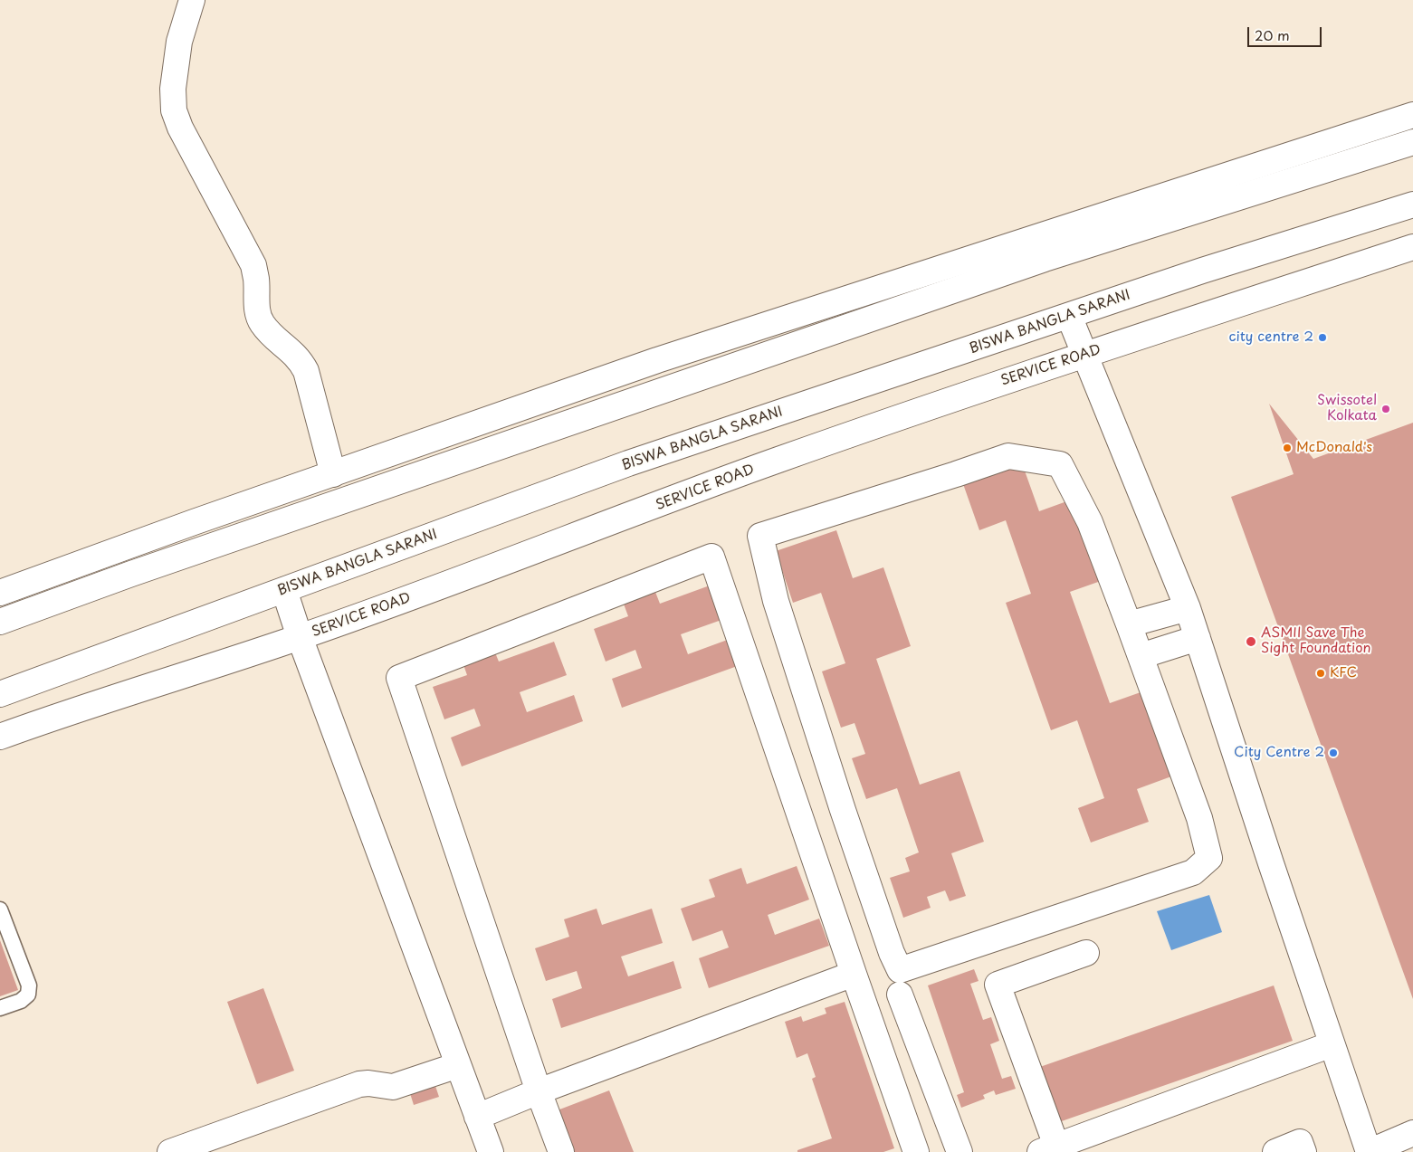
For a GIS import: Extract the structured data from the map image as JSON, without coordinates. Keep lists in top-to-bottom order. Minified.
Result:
{"streets":{"street":["BISWA BANGLA SARANI","SERVICE ROAD"]},"places":["city centre 2","Swissotel Kolkata","McDonald's","ASMII Save The Sight Foundation","KFC","City Centre 2"],"scale_bar":"20 m"}
